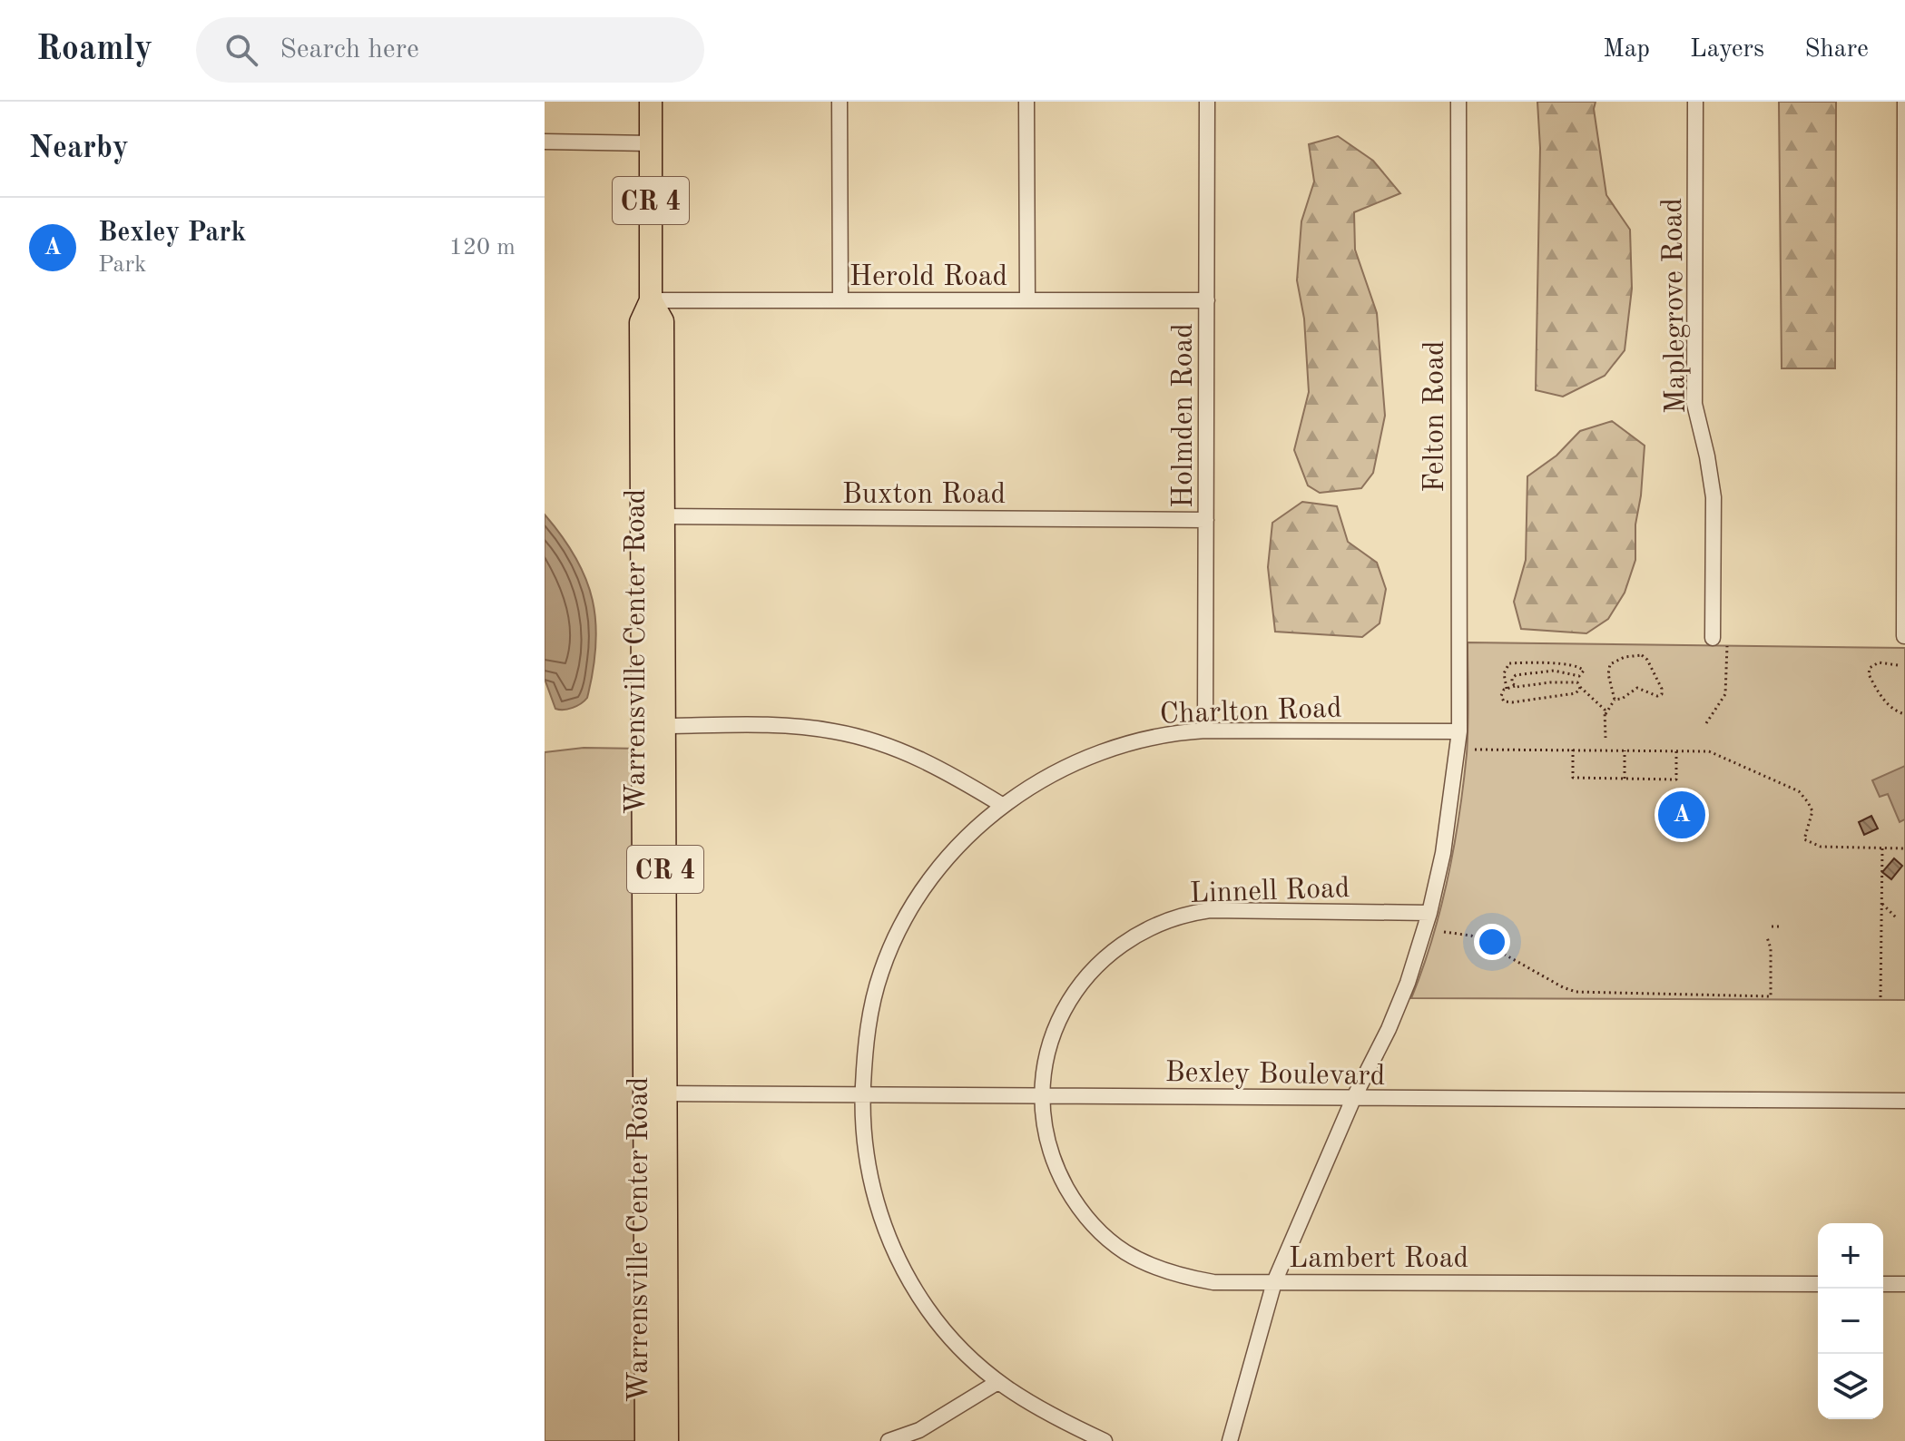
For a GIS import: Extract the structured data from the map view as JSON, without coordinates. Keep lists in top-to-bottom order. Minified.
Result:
{"streets":{"main road":["CR 4","Warrensville Center Road"],"street":["Herold Road","Maplegrove Road","Holmden Road","Felton Road","Buxton Road","Charlton Road","Linnell Road","Bexley Boulevard","Lambert Road"]},"crossings":[["Herold Road","Holmden Road"],["Herold Road","Warrensville Center Road"],["Holmden Road","Buxton Road"],["Holmden Road","Charlton Road"],["Felton Road","Charlton Road"],["Felton Road","Linnell Road"],["Felton Road","Bexley Boulevard"],["Felton Road","Lambert Road"],["Buxton Road","Warrensville Center Road"],["Warrensville Center Road","Bexley Boulevard"],["Charlton Road","Bexley Boulevard"],["Linnell Road","Bexley Boulevard"],["Linnell Road","Lambert Road"],["Bexley Boulevard","Lambert Road"]],"page":{"header":"Roamly","search":"Search here","nav":["Map","Layers","Share"],"heading":"Nearby","list":[{"mark":"A","name":"Bexley Park","note":"Park","value":"120 m"}],"pins":"A","map_buttons":["+","−"]}}
